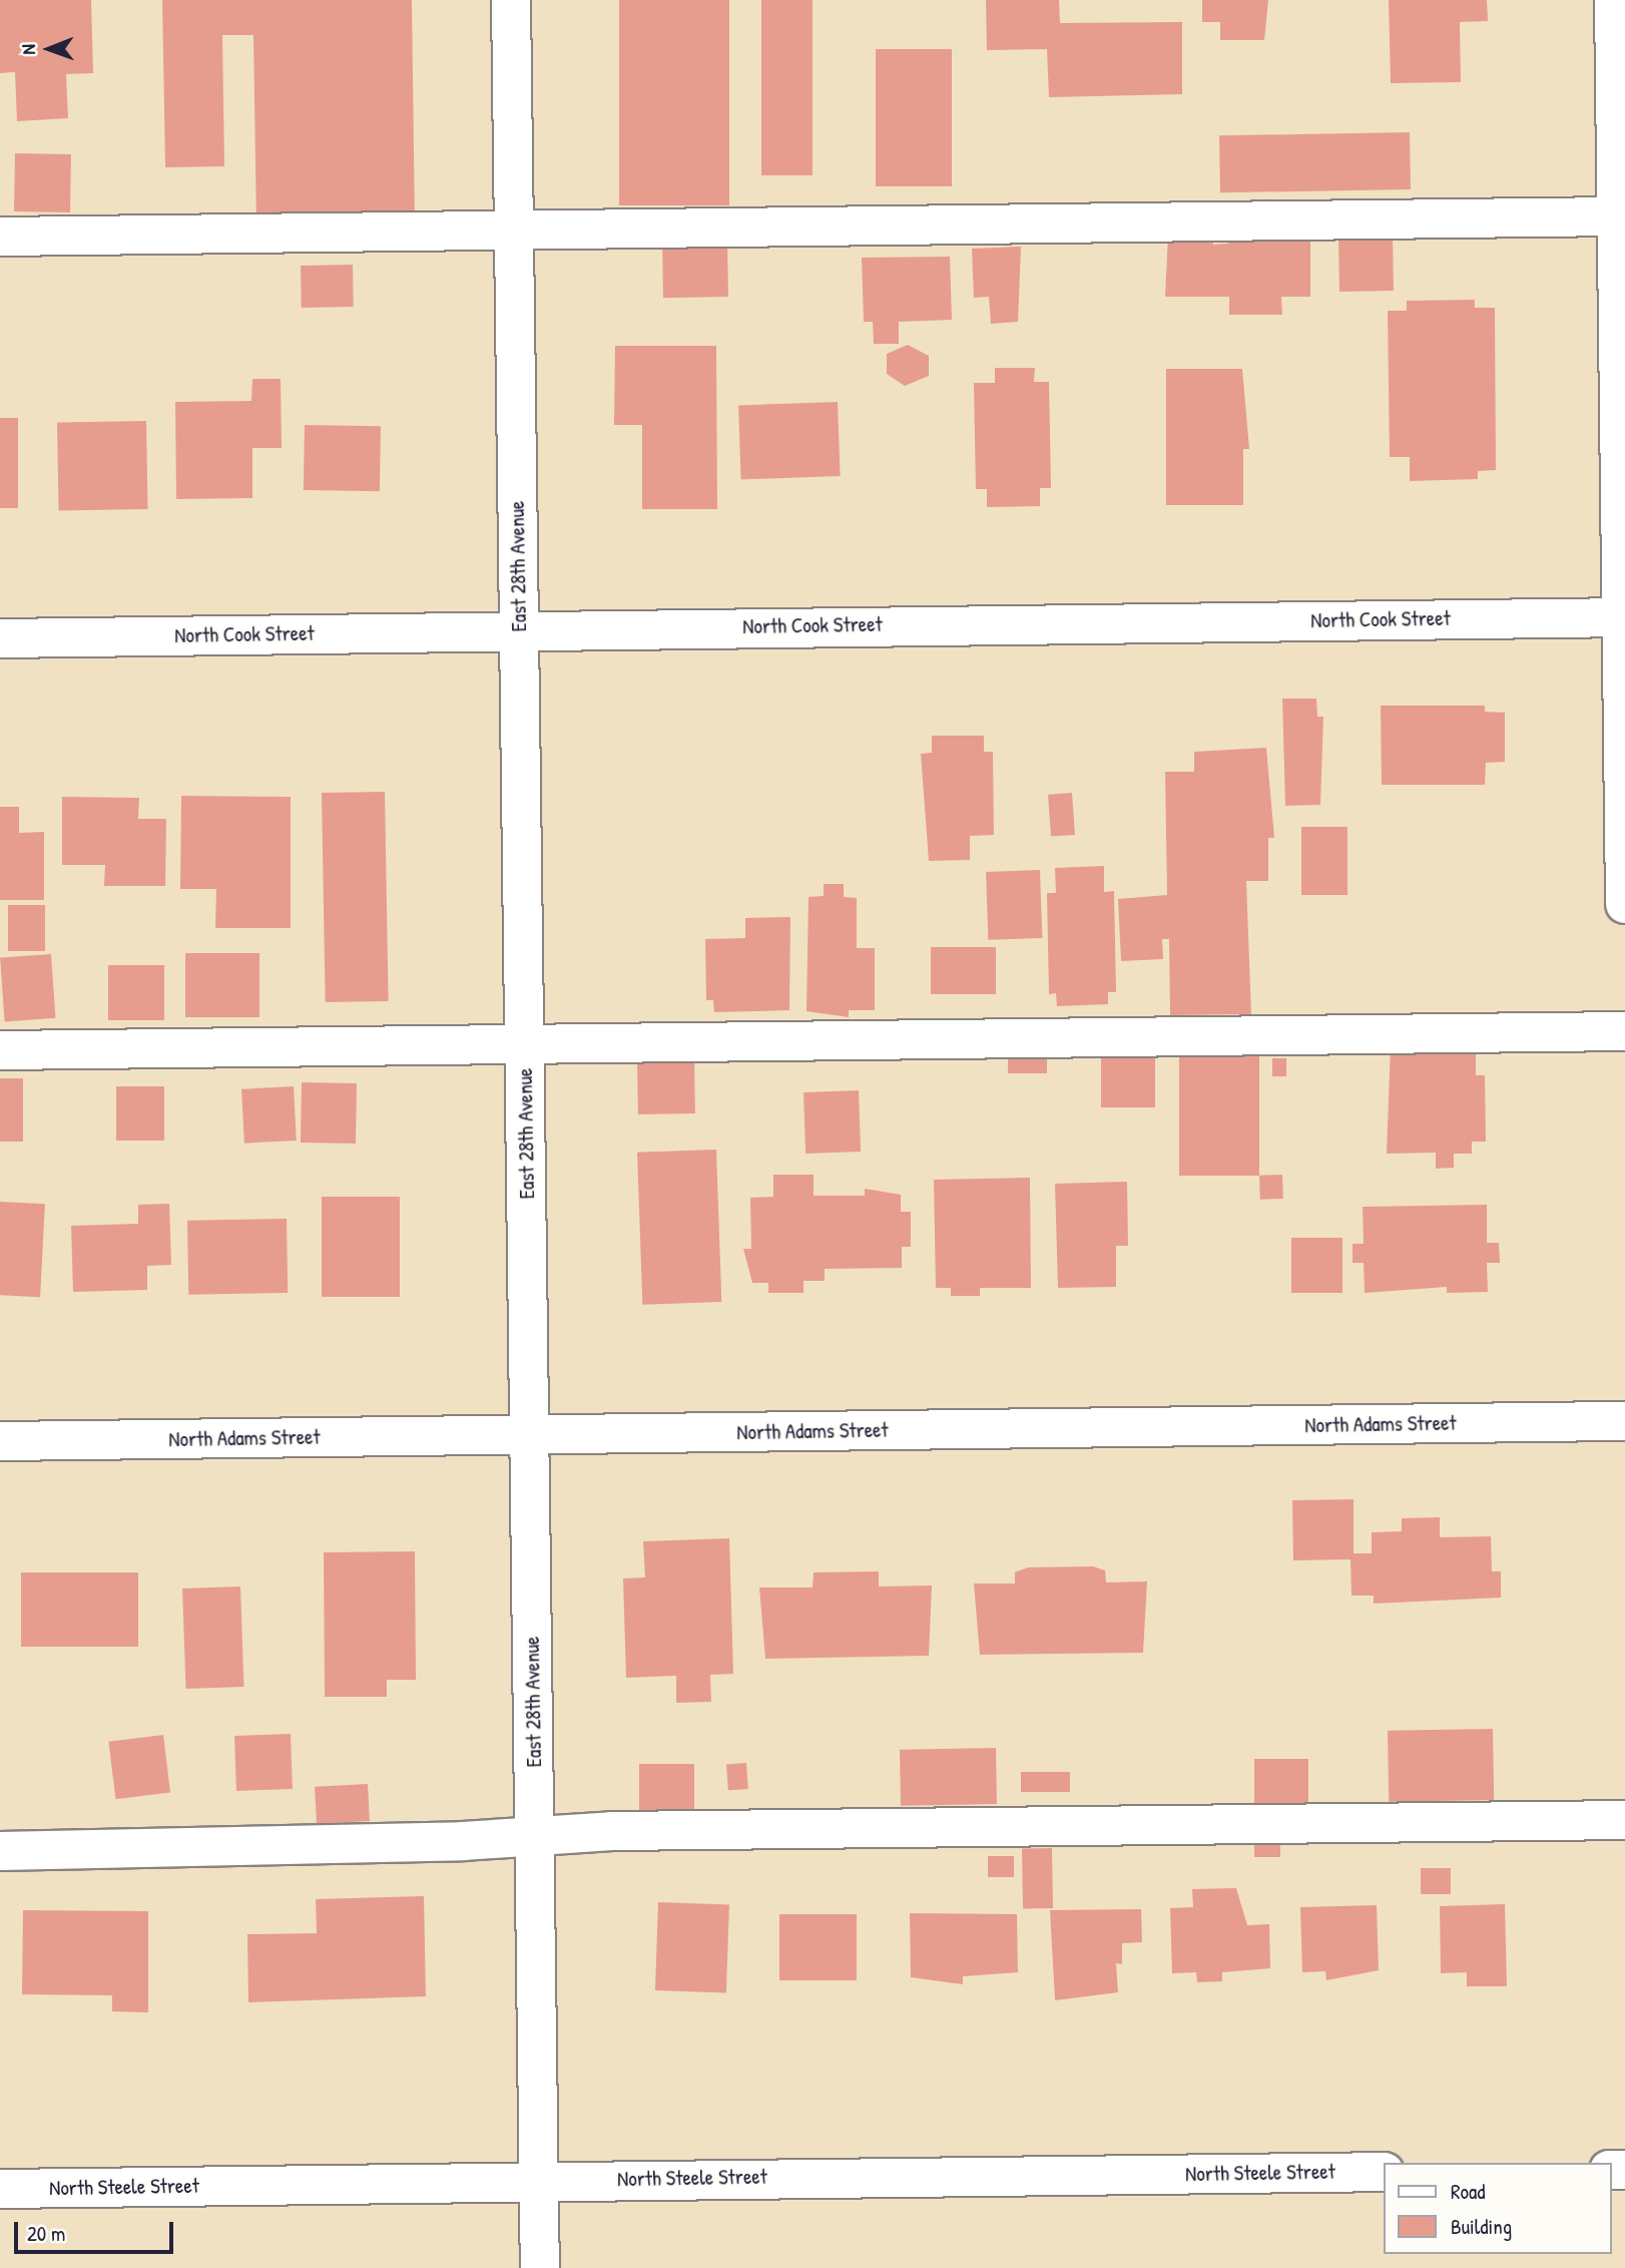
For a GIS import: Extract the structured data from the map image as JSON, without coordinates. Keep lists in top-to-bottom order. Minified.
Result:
{"streets":{"street":["East 28th Avenue","North Cook Street","North Adams Street","North Steele Street"]},"crossings":[["East 28th Avenue","North Cook Street"],["East 28th Avenue","North Adams Street"],["East 28th Avenue","North Steele Street"]],"legend":["Road","Building"],"scale_bar":"20 m","north":"left"}
